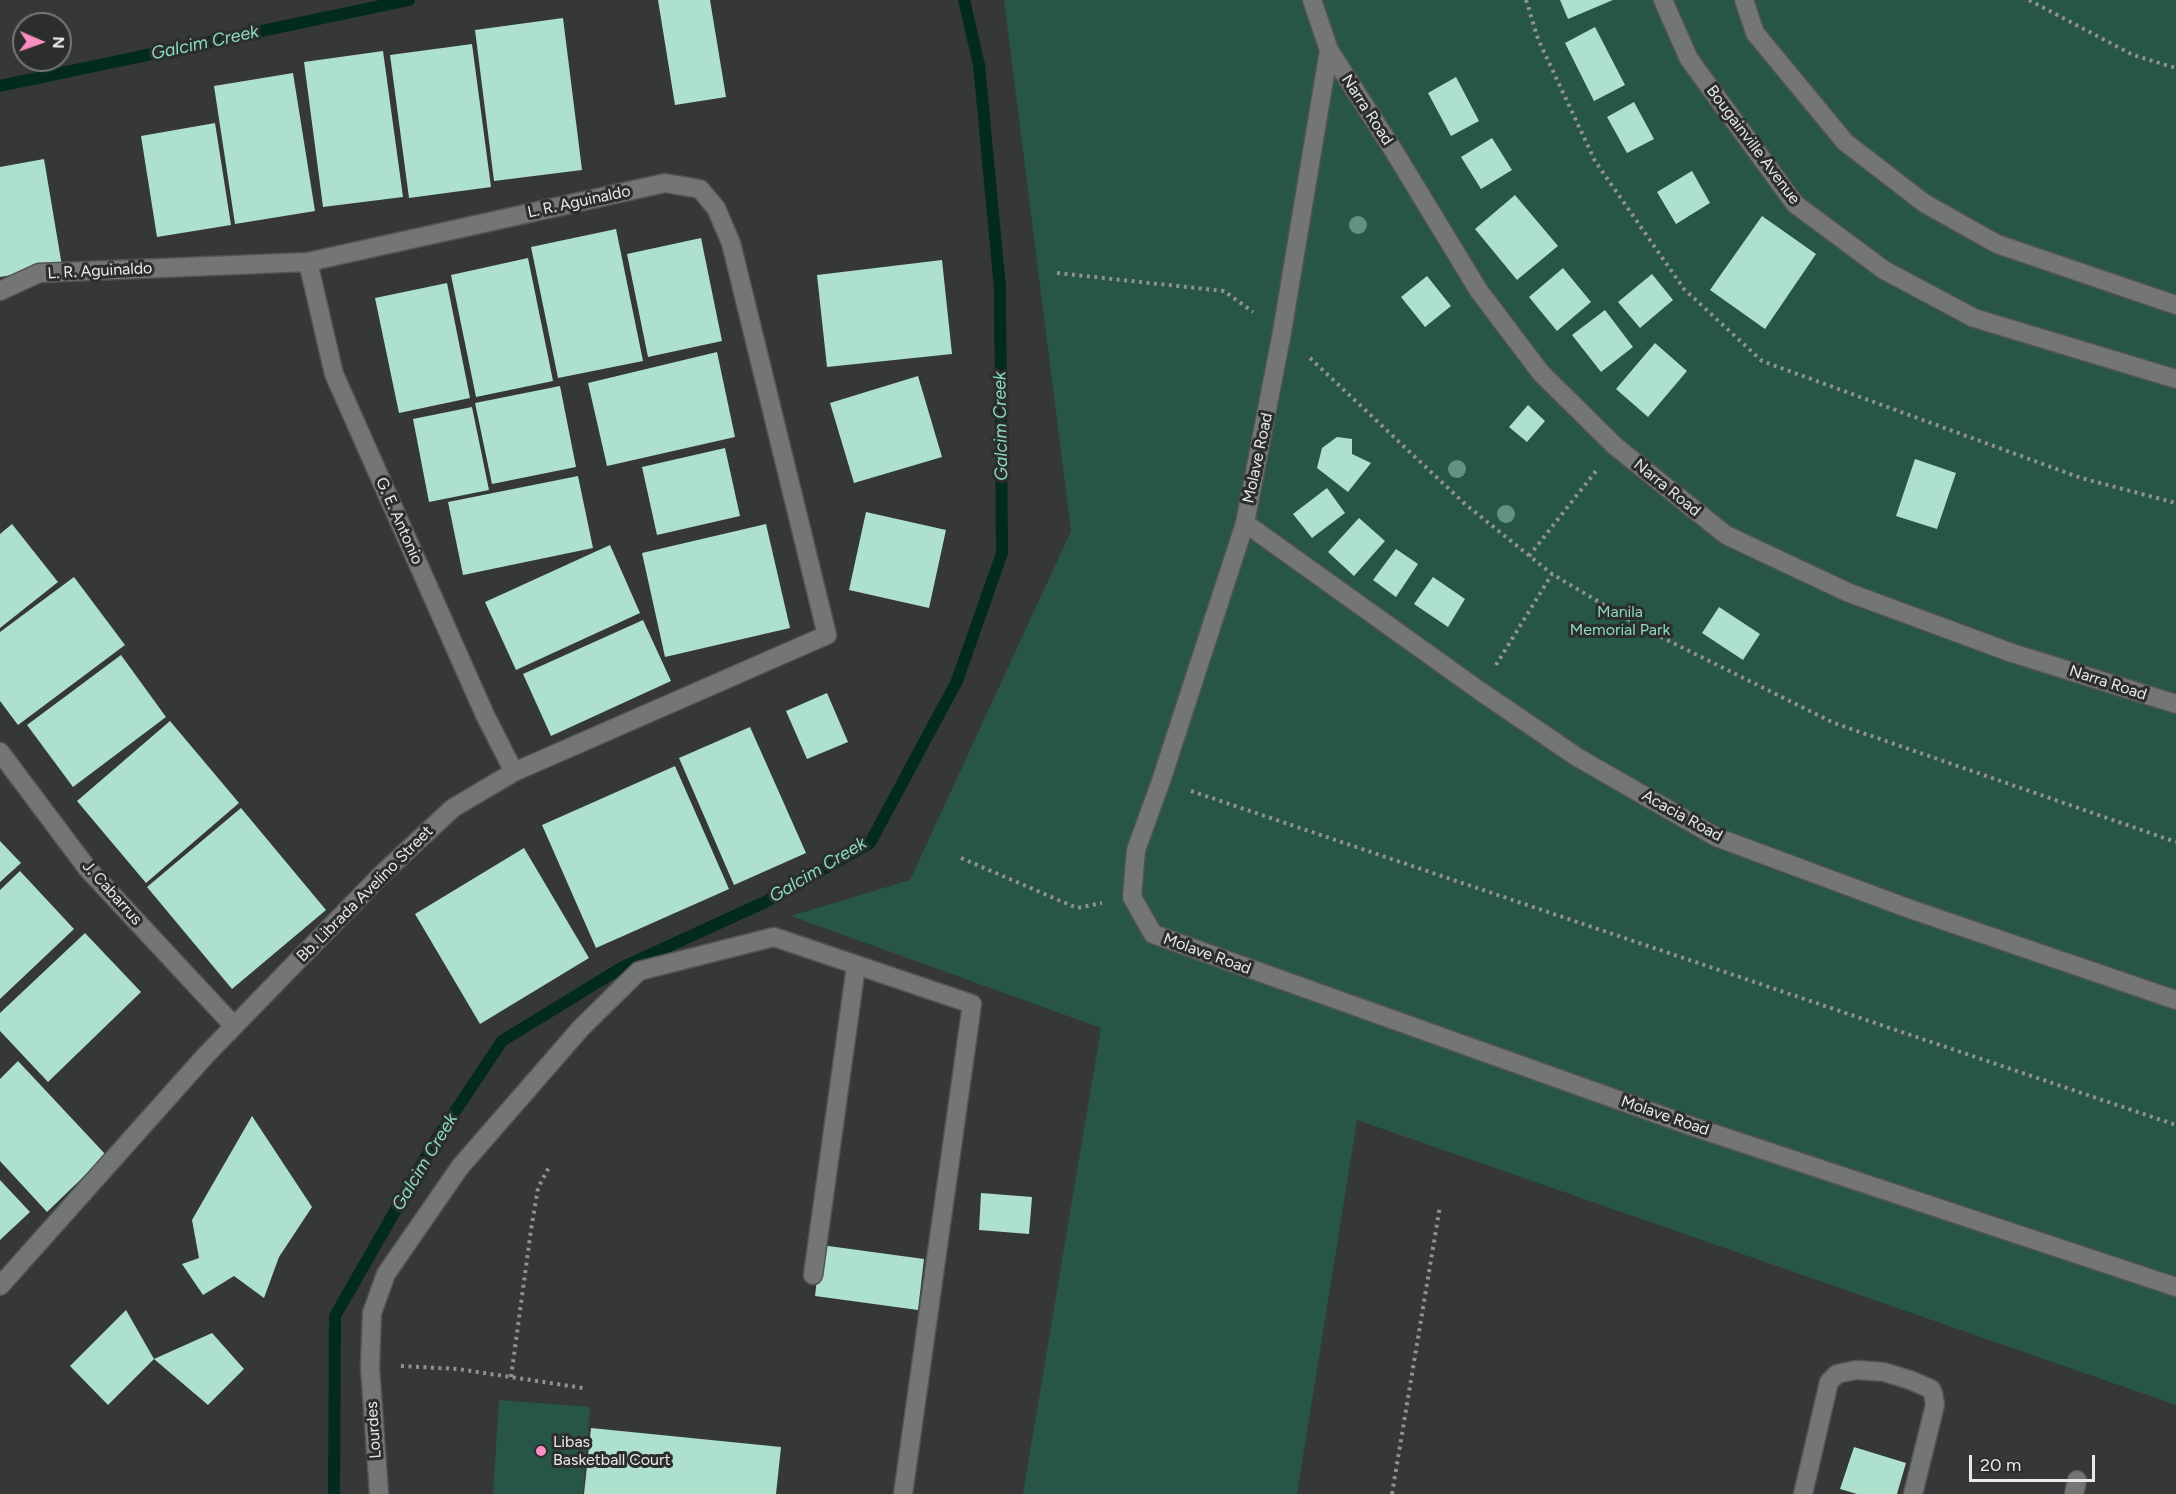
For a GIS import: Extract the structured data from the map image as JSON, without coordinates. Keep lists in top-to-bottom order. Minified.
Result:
{"streets":{"street":["Narra Road","Bougainville Avenue","L. R. Aguinaldo","Molave Road","G. E. Antonio","Acacia Road","J. Cabarrus","Bb. Librada Avelino Street","Lourdes"]},"crossings":[["Narra Road","Molave Road"],["L. R. Aguinaldo","G. E. Antonio"],["L. R. Aguinaldo","Bb. Librada Avelino Street"],["Molave Road","Acacia Road"],["G. E. Antonio","Bb. Librada Avelino Street"],["J. Cabarrus","Bb. Librada Avelino Street"]],"water":["Galcim Creek"],"parks":["Manila Memorial Park"],"places":["Libas Basketball Court"],"scale_bar":"20 m","north":"right"}
